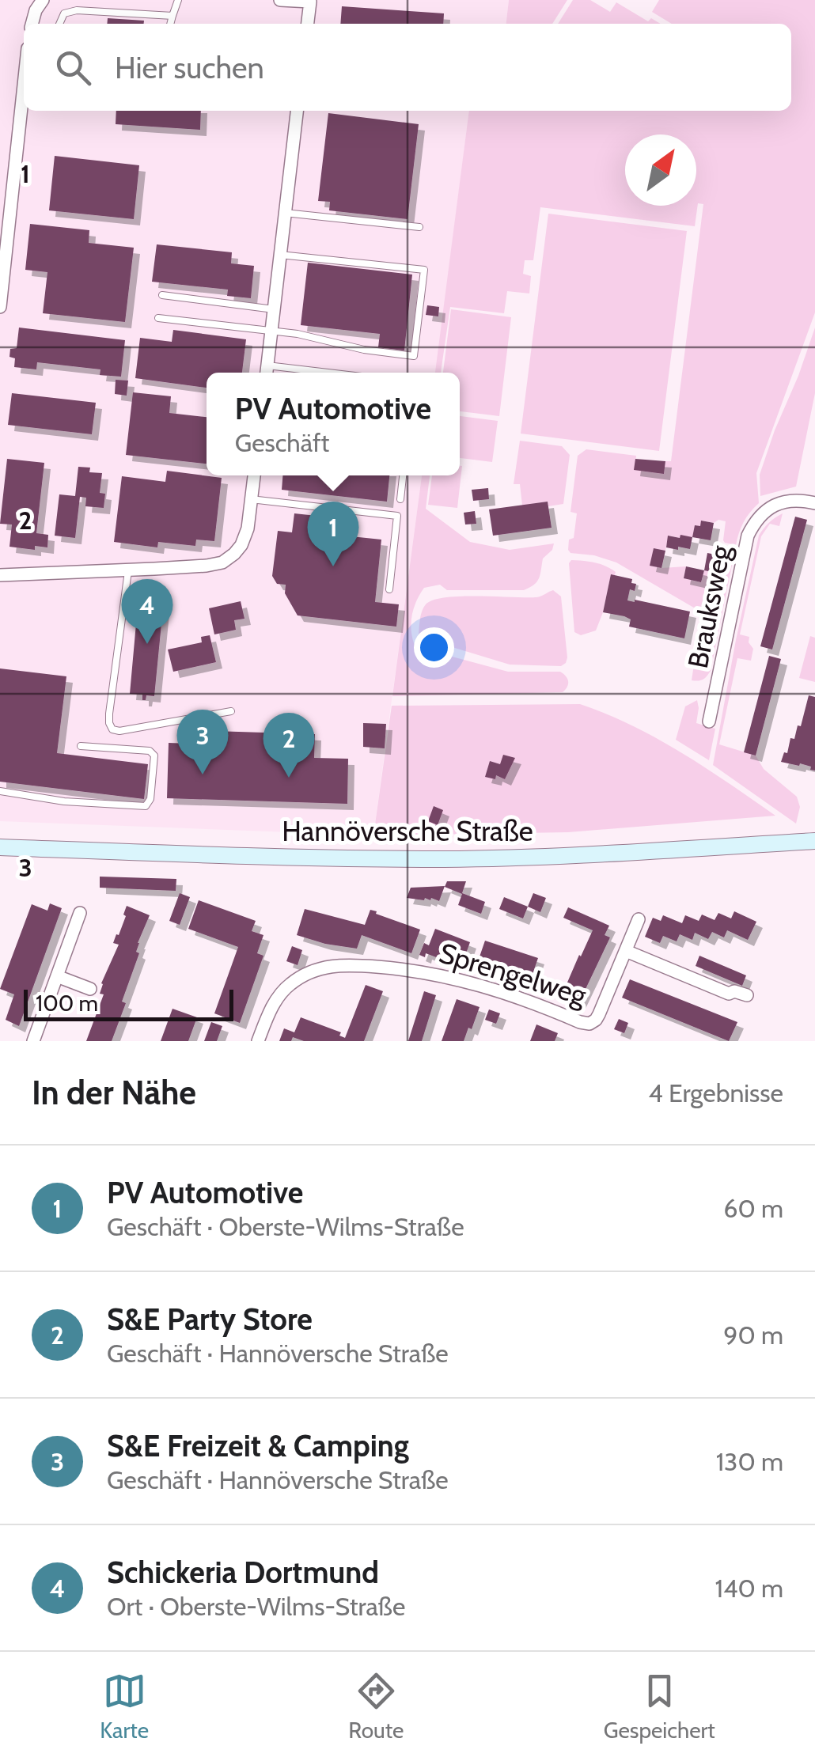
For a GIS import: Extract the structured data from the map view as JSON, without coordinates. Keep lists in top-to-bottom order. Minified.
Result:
{"streets":{"main road":["Hannöversche Straße"],"street":["Brauksweg","Sprengelweg"]},"scale_bar":"100 m","north":"top right","page":{"search":"Hier suchen","popup":["PV Automotive","Geschäft"],"pins":["1","4","3","2"],"scale":"100 m","heading":["In der Nähe","4 Ergebnisse"],"list":[{"mark":"1","name":"PV Automotive","note":"Geschäft · Oberste-Wilms-Straße","value":"60 m"},{"mark":"2","name":"S&E Party Store","note":"Geschäft · Hannöversche Straße","value":"90 m"},{"mark":"3","name":"S&E Freizeit & Camping","note":"Geschäft · Hannöversche Straße","value":"130 m"},{"mark":"4","name":"Schickeria Dortmund","note":"Ort · Oberste-Wilms-Straße","value":"140 m"}],"nav":["Karte","Route","Gespeichert"]},"grid":{"rows":["1","2","3"]}}
